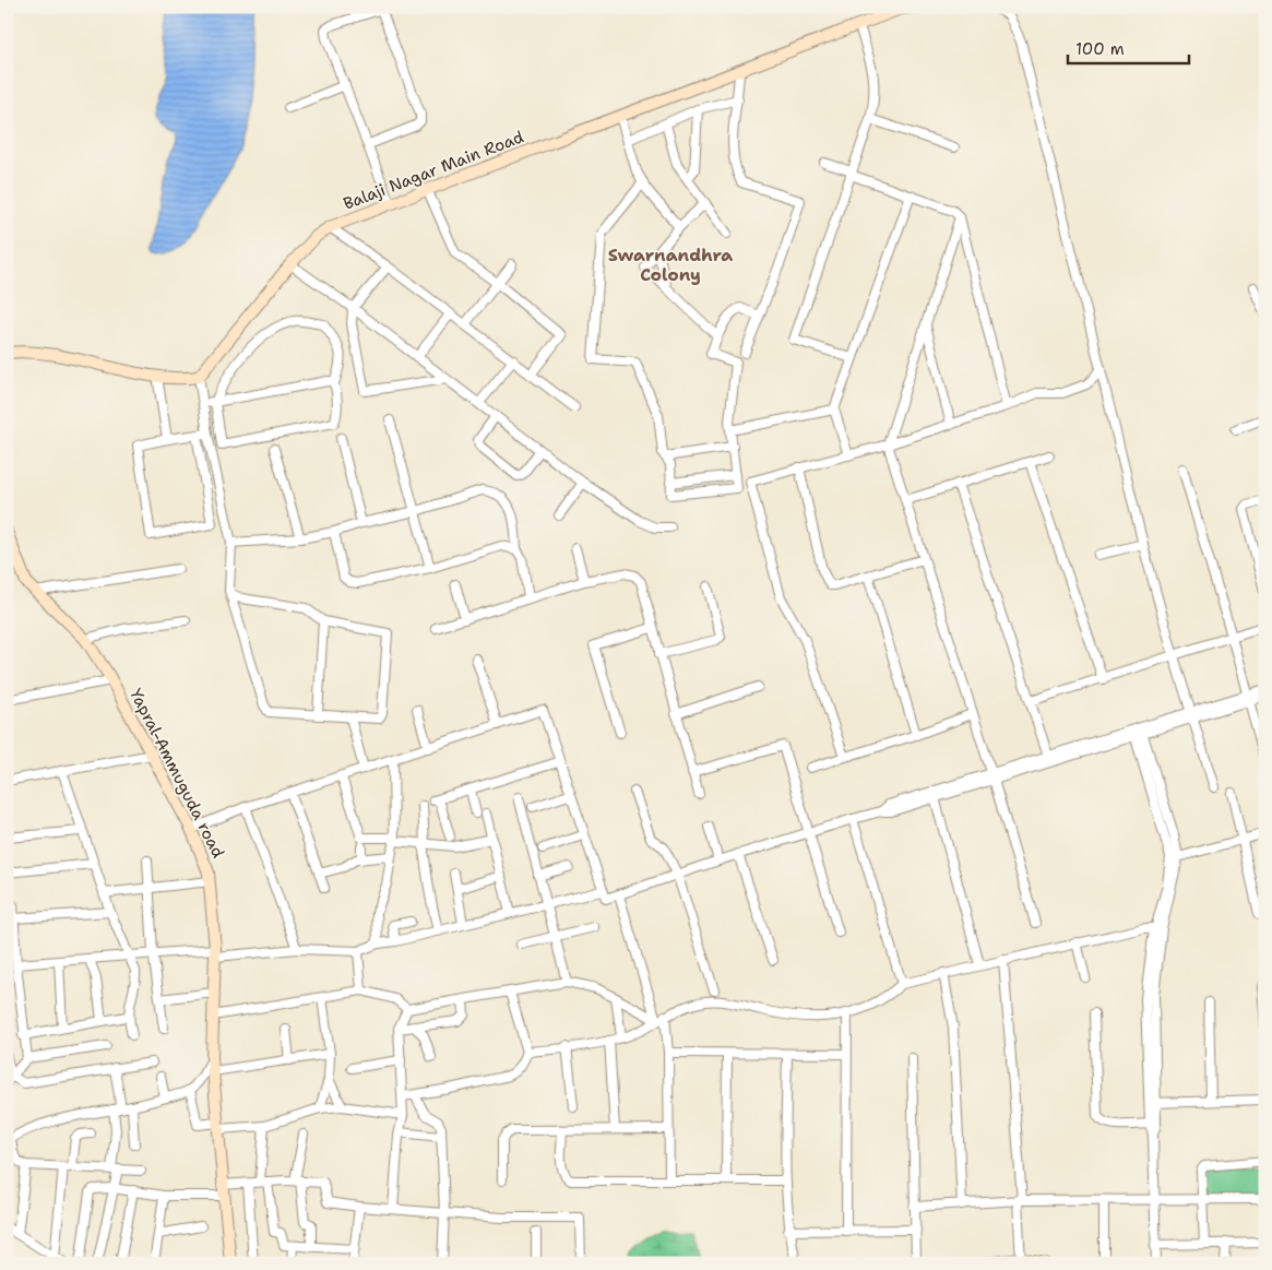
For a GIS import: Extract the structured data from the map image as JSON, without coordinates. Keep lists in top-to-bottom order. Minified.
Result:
{"streets":{"street":["Balaji Nagar Main Road","Yapral-Ammuguda road"]},"districts":["Swarnandhra Colony"],"scale_bar":"100 m"}
